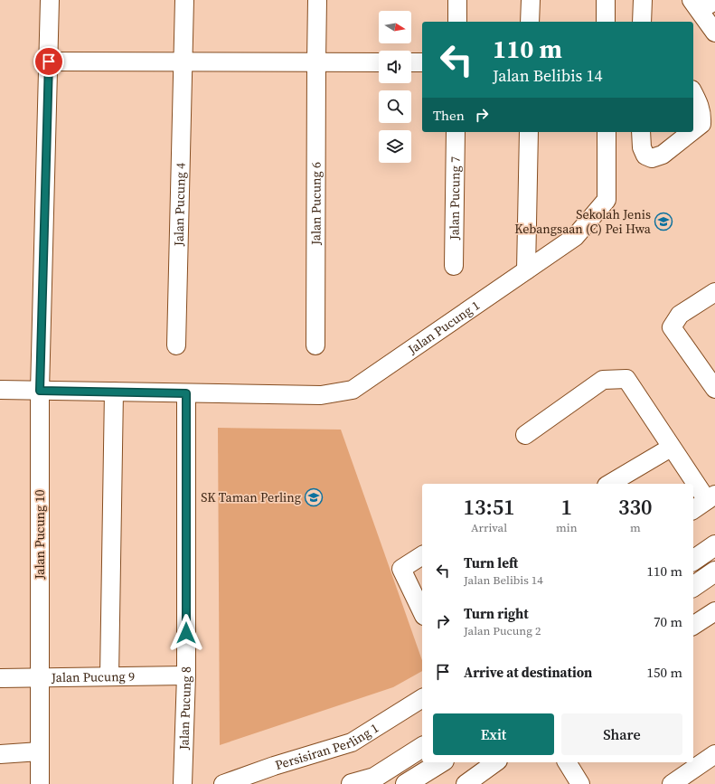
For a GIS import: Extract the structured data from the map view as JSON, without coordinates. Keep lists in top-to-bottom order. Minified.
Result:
{"streets":{"street":["Jalan Pucung 7","Jalan Pucung 6","Jalan Pucung 4","Jalan Pucung 1","Jalan Pucung 10","Jalan Pucung 9","Jalan Pucung 8","Persisiran Perling 1"]},"crossings":[["Jalan Pucung 1","Jalan Pucung 10"],["Jalan Pucung 1","Jalan Pucung 8"],["Jalan Pucung 10","Jalan Pucung 9"],["Jalan Pucung 9","Jalan Pucung 8"]],"places":{"school or university":["Sekolah Jenis Kebangsaan (C) Pei Hwa","SK Taman Perling"]},"north":"right","page":{"turn":["110 m","Jalan Belibis 14"],"then":"Then","eta":["13:51","Arrival","1","min","330","m"],"list":[{"name":"Turn left","note":"Jalan Belibis 14","value":"110 m"},{"name":"Turn right","note":"Jalan Pucung 2","value":"70 m"},{"name":"Arrive at destination","value":"150 m"}],"buttons":["Exit","Share"]}}
